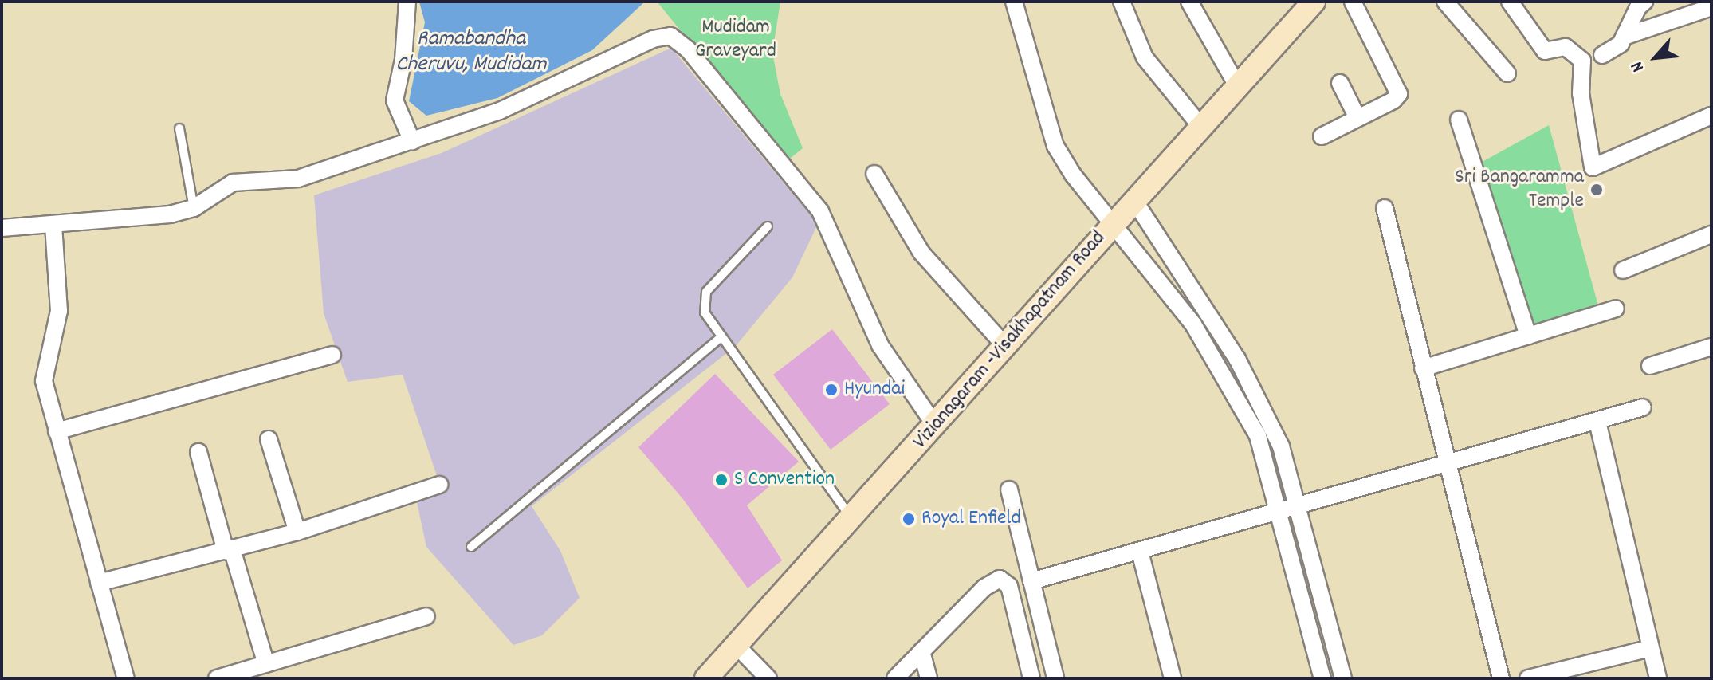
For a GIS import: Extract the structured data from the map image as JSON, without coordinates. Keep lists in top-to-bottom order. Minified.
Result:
{"streets":{"main road":["Vizianagaram -Visakhapatnam Road"]},"water":["Ramabandha Cheruvu, Mudidam"],"parks":["Mudidam Graveyard"],"places":["Sri Bangaramma Temple","Hyundai","S Convention","Royal Enfield"],"north":"bottom left"}
